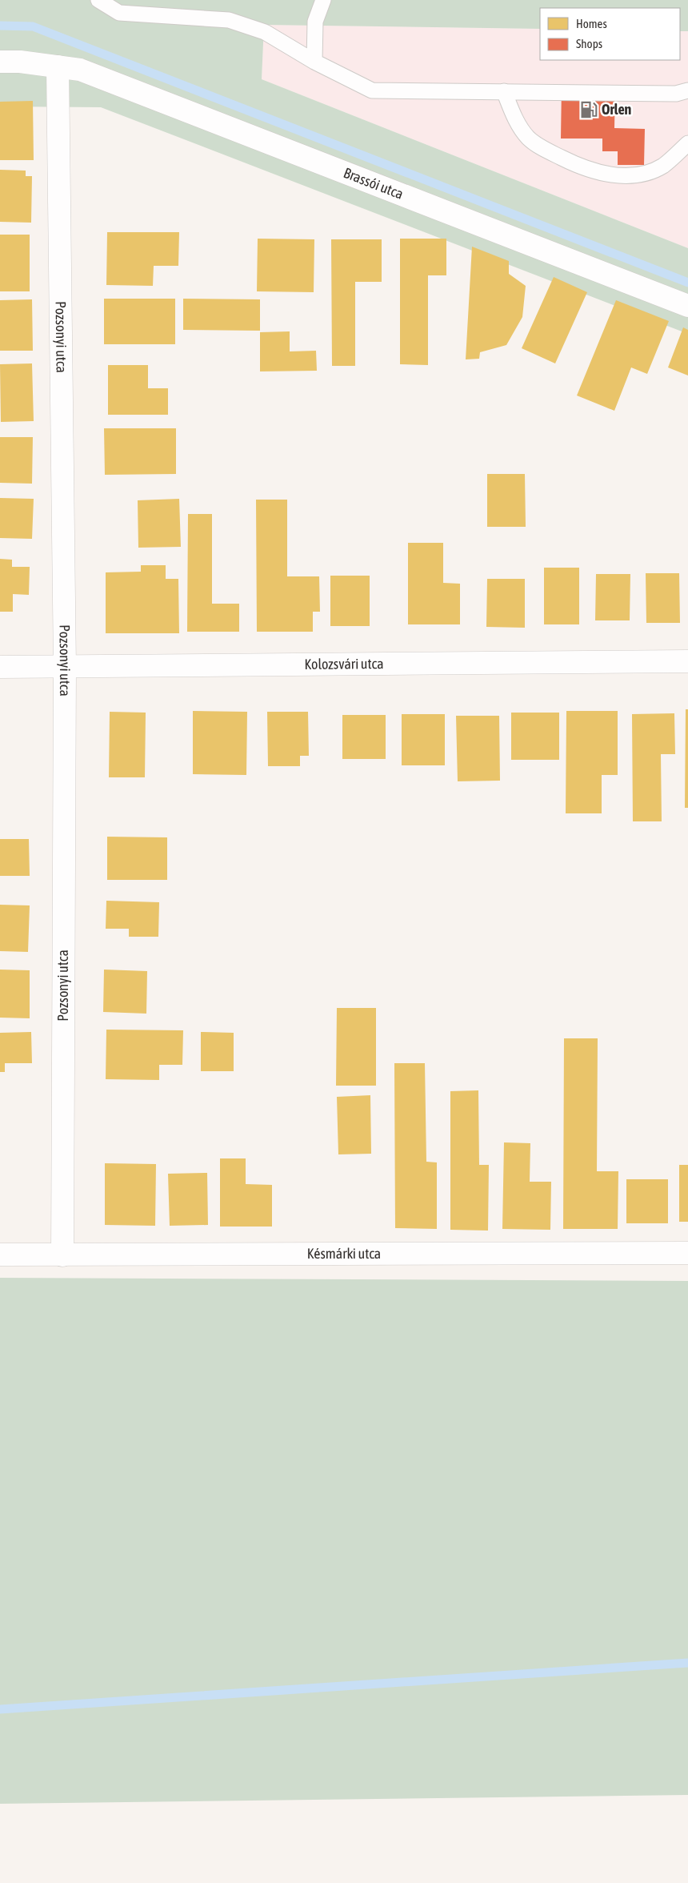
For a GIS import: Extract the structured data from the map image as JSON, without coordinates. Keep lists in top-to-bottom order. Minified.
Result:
{"streets":{"street":["Brassói utca","Pozsonyi utca","Kolozsvári utca","Késmárki utca"]},"crossings":[["Brassói utca","Pozsonyi utca"],["Pozsonyi utca","Kolozsvári utca"],["Pozsonyi utca","Késmárki utca"]],"places":{"fuel station":["Orlen"]},"legend":["Homes","Shops"]}
